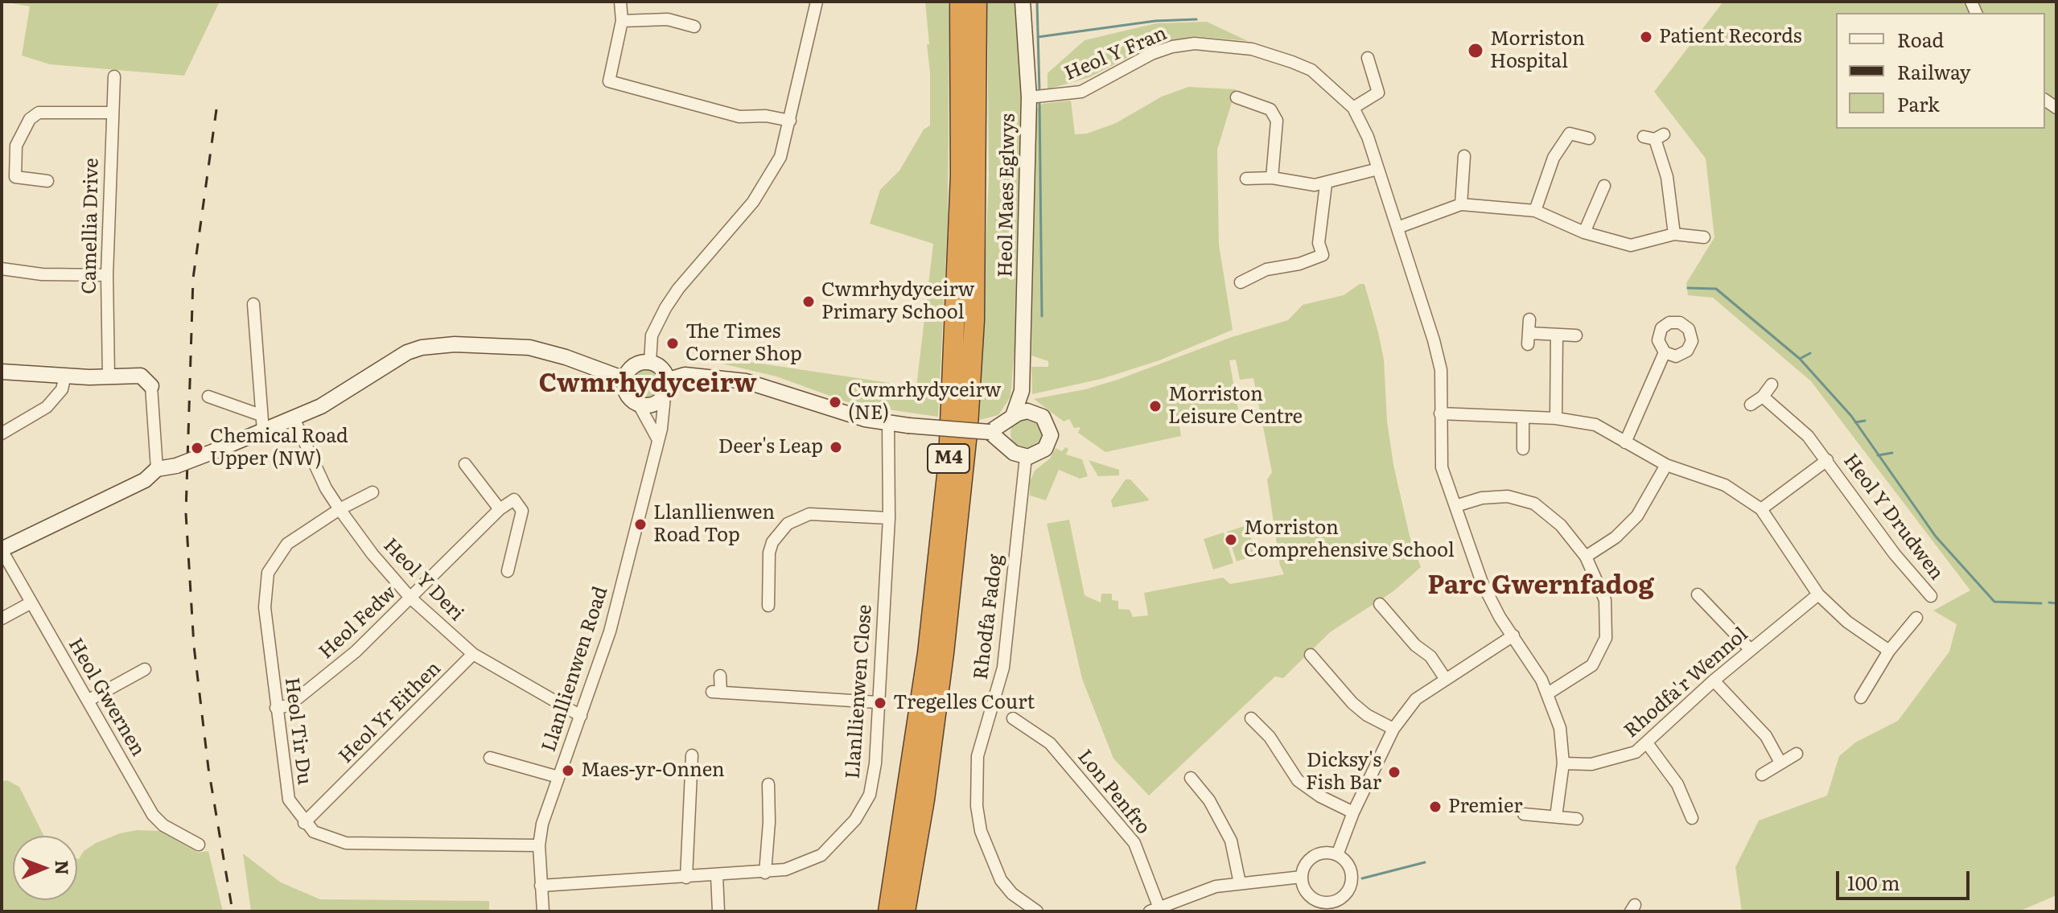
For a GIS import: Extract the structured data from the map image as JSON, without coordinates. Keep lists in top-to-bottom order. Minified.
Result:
{"streets":{"highway":["M4"],"street":["Heol Y Fran","Heol Maes Eglwys","Camellia Drive","Heol Y Drudwen","Heol Y Deri","Rhodfa Fadog","Heol Fedw","Llanllienwen Road","Rhodfa'r Wennol","Llanllienwen Close","Heol Gwernen","Heol Yr Eithen","Heol Tir Du","Lon Penfro"]},"crossings":[["Heol Y Fran","Heol Maes Eglwys"],["Heol Y Fran","Rhodfa'r Wennol"],["Heol Maes Eglwys","Rhodfa Fadog"],["Heol Y Deri","Heol Fedw"],["Heol Y Deri","Llanllienwen Road"],["Heol Y Deri","Heol Yr Eithen"],["Heol Y Deri","Heol Tir Du"],["Heol Fedw","Heol Tir Du"],["Llanllienwen Road","Llanllienwen Close"],["Llanllienwen Road","Heol Tir Du"],["Heol Yr Eithen","Heol Tir Du"]],"districts":["Cwmrhydyceirw","Parc Gwernfadog"],"places":["Patient Records","Morriston Hospital","Cwmrhydyceirw Primary School","The Times Corner Shop","Cwmrhydyceirw (NE)","Morriston Leisure Centre","Deer's Leap","Chemical Road Upper (NW)","Llanllienwen Road Top","Morriston Comprehensive School","Tregelles Court","Maes-yr-Onnen","Dicksy's Fish Bar","Premier"],"legend":["Road","Railway","Park"],"scale_bar":"100 m","north":"right"}
